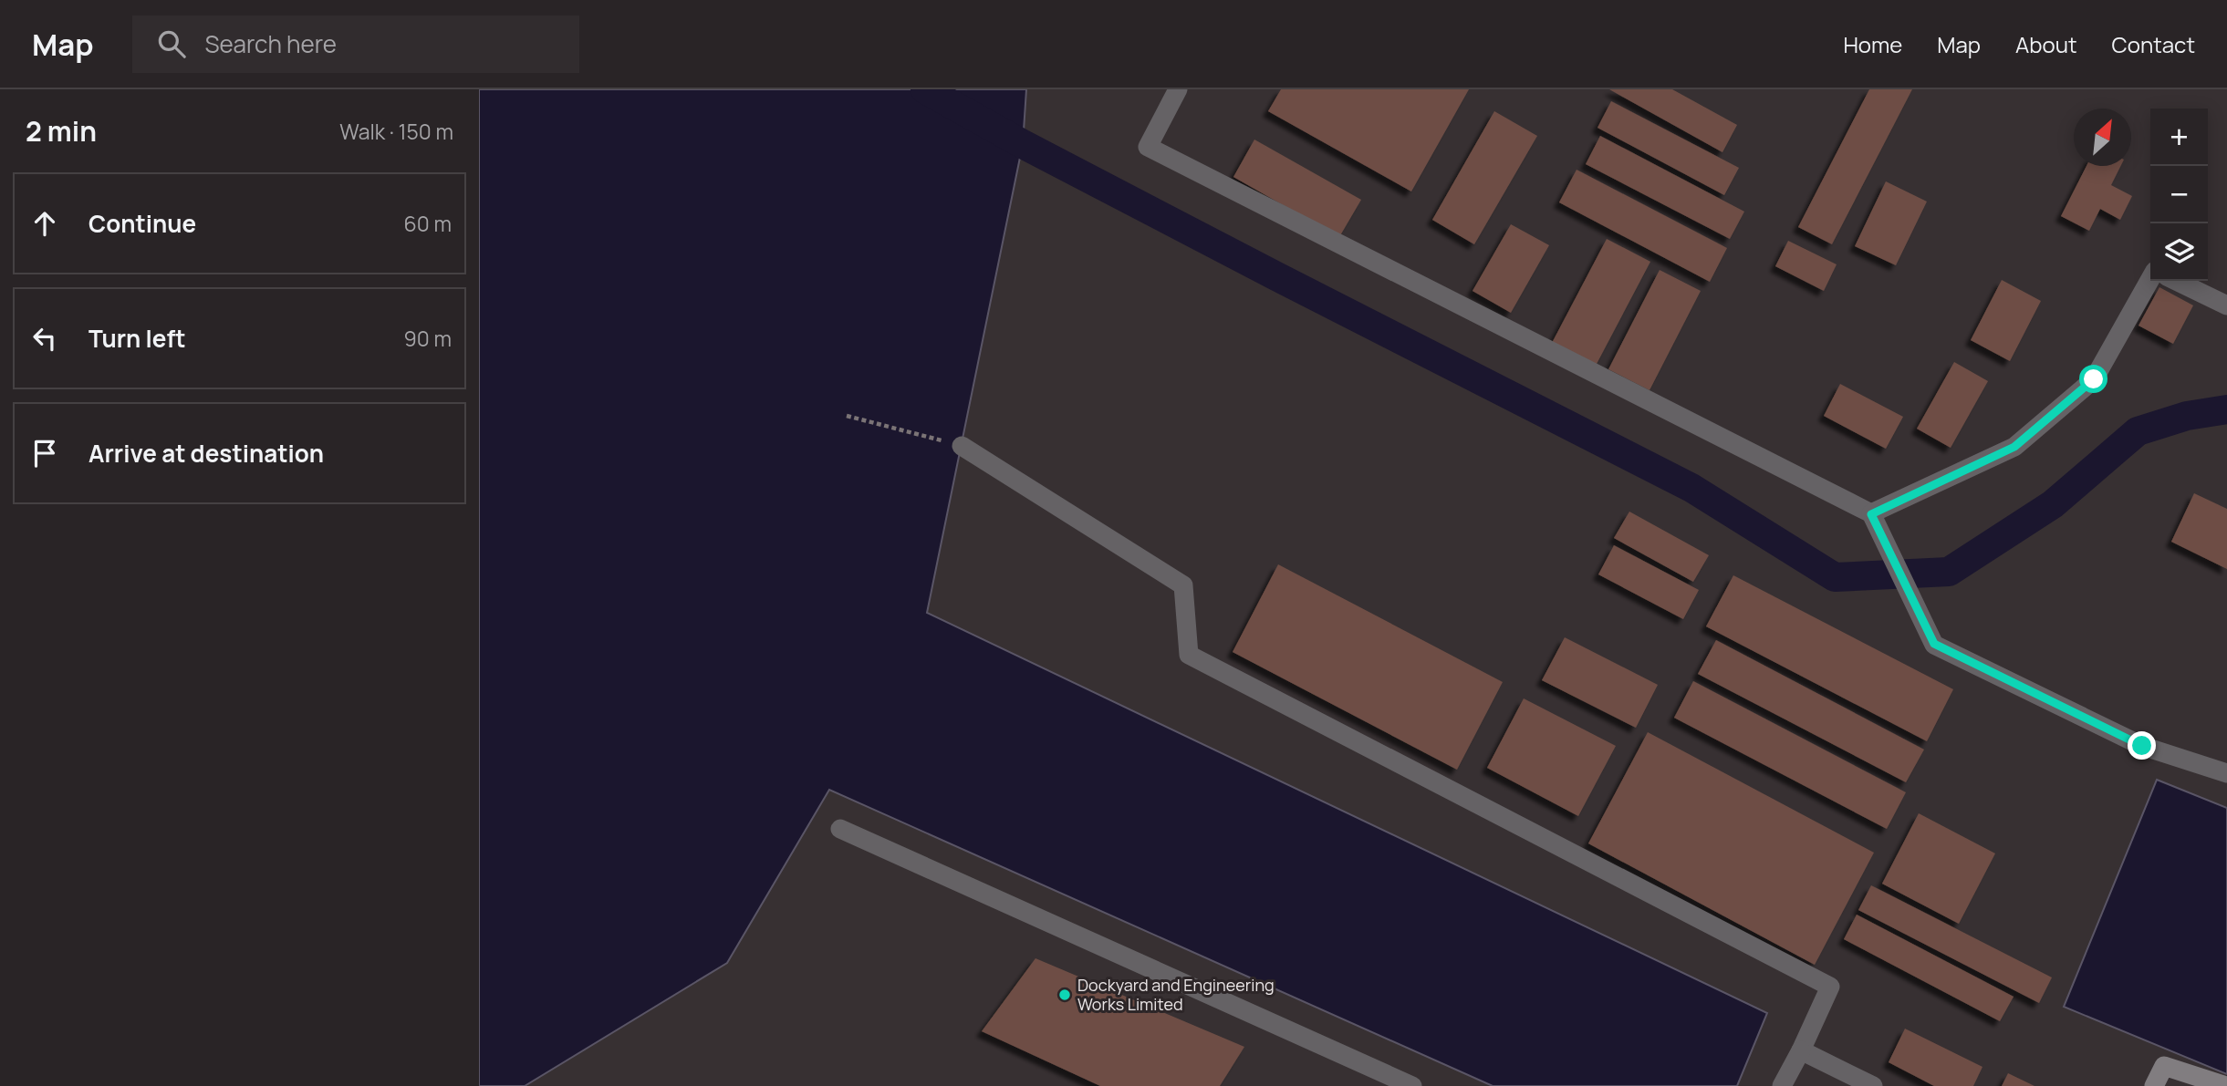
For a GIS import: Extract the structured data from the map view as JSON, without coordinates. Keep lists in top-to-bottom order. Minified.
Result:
{"places":["Dockyard and Engineering Works Limited"],"north":"top right","page":{"header":"Map","search":"Search here","nav":["Home","Map","About","Contact"],"heading":["2 min","Walk · 150 m"],"map_buttons":["+","−"],"list":[["Continue","60 m"],["Turn left","90 m"],"Arrive at destination"]}}
